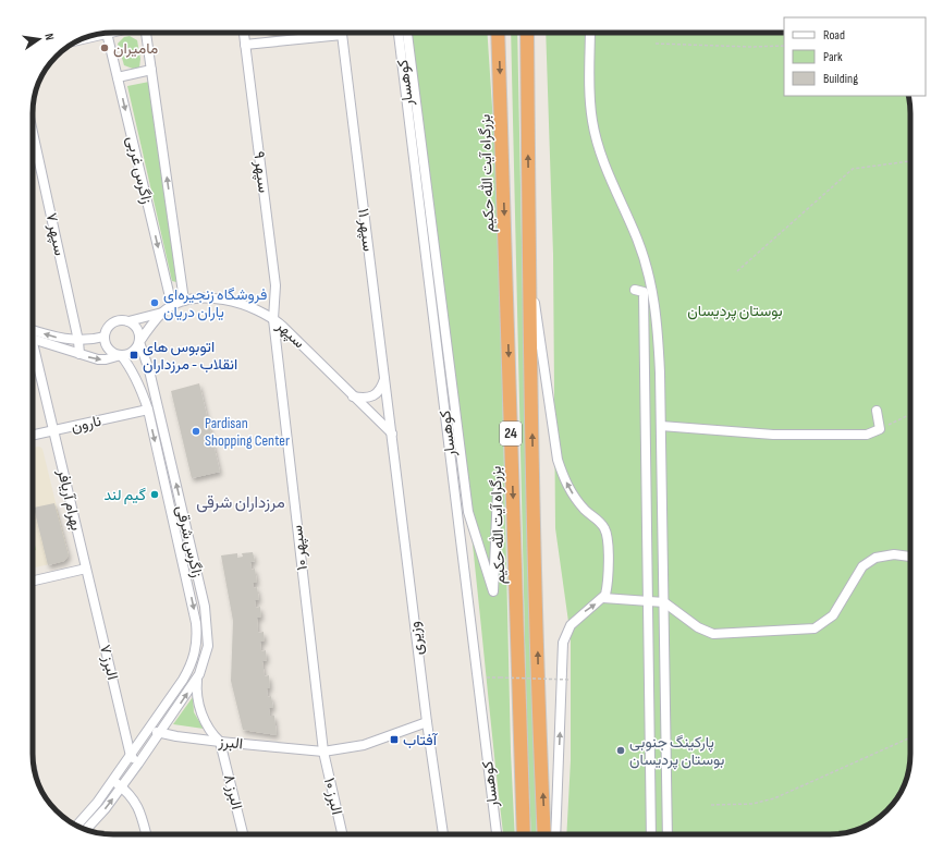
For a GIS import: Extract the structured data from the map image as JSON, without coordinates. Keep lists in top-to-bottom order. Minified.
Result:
{"streets":{"highway":["بزرگراه آیت الله حکیم","24"],"street":["کوهسار","زاگرس غربی","سپهر ۹","سپهر ۱۱","سپهر ۷","سپهر","نارون","بهرام آریافر","زاگرس شرقی","سپهر ۱۰","وزیری","البرز ۷","البرز","البرز ۸","البرز ۱۰"]},"crossings":[["زاگرس غربی","سپهر"],["سپهر ۹","سپهر"],["سپهر ۹","سپهر ۱۰"],["سپهر ۱۱","سپهر"],["سپهر ۱۱","وزیری"],["سپهر","سپهر ۱۰"],["سپهر","وزیری"],["نارون","بهرام آریافر"],["نارون","زاگرس شرقی"],["بهرام آریافر","البرز ۷"],["زاگرس شرقی","البرز"],["سپهر ۱۰","البرز"],["سپهر ۱۰","البرز ۱۰"],["وزیری","البرز"],["البرز","البرز ۸"],["البرز","البرز ۱۰"]],"districts":["مرزداران شرقی"],"parks":["بوستان پردیسان"],"places":{"other":["مامیران","فروشگاه زنجیره‌ای یاران دریان","Pardisan Shopping Center","گیم لند","پارکینگ جنوبی بوستان پردیسان"],"transit":["اتوبوس های انقلاب - مرزداران","آفتاب"]},"legend":["Road","Park","Building"],"north":"right"}
